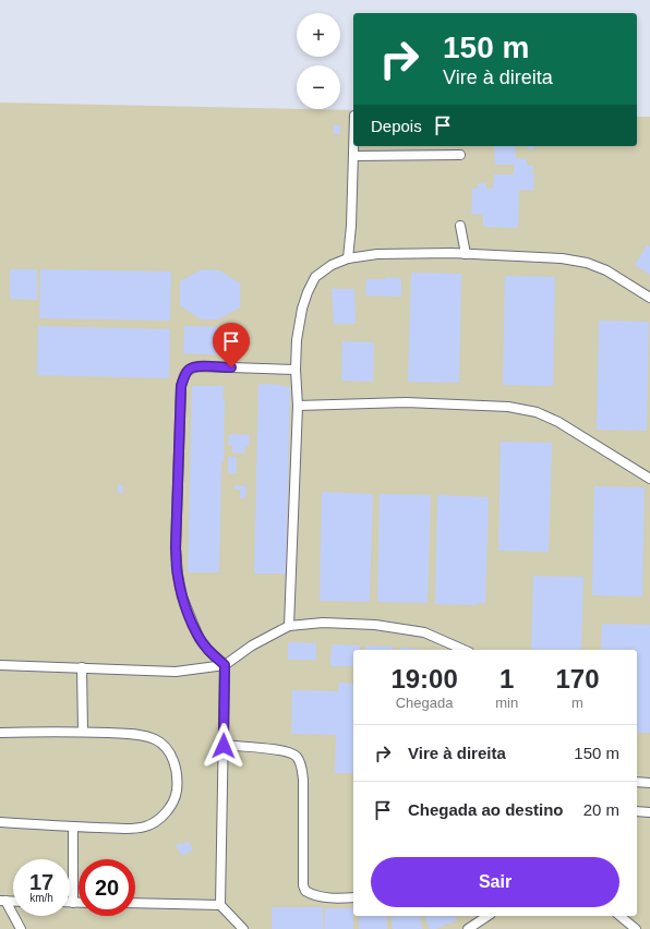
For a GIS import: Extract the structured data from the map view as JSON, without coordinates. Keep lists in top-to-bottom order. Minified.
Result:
{"page":{"map_buttons":["+","−"],"turn":["150 m","Vire à direita"],"then":"Depois","eta":["19:00","Chegada","1","min","170","m"],"list":[{"name":"Vire à direita","value":"150 m"},{"name":"Chegada ao destino","value":"20 m"}],"buttons":"Sair","speed":"17 km/h","limit":"20"}}
